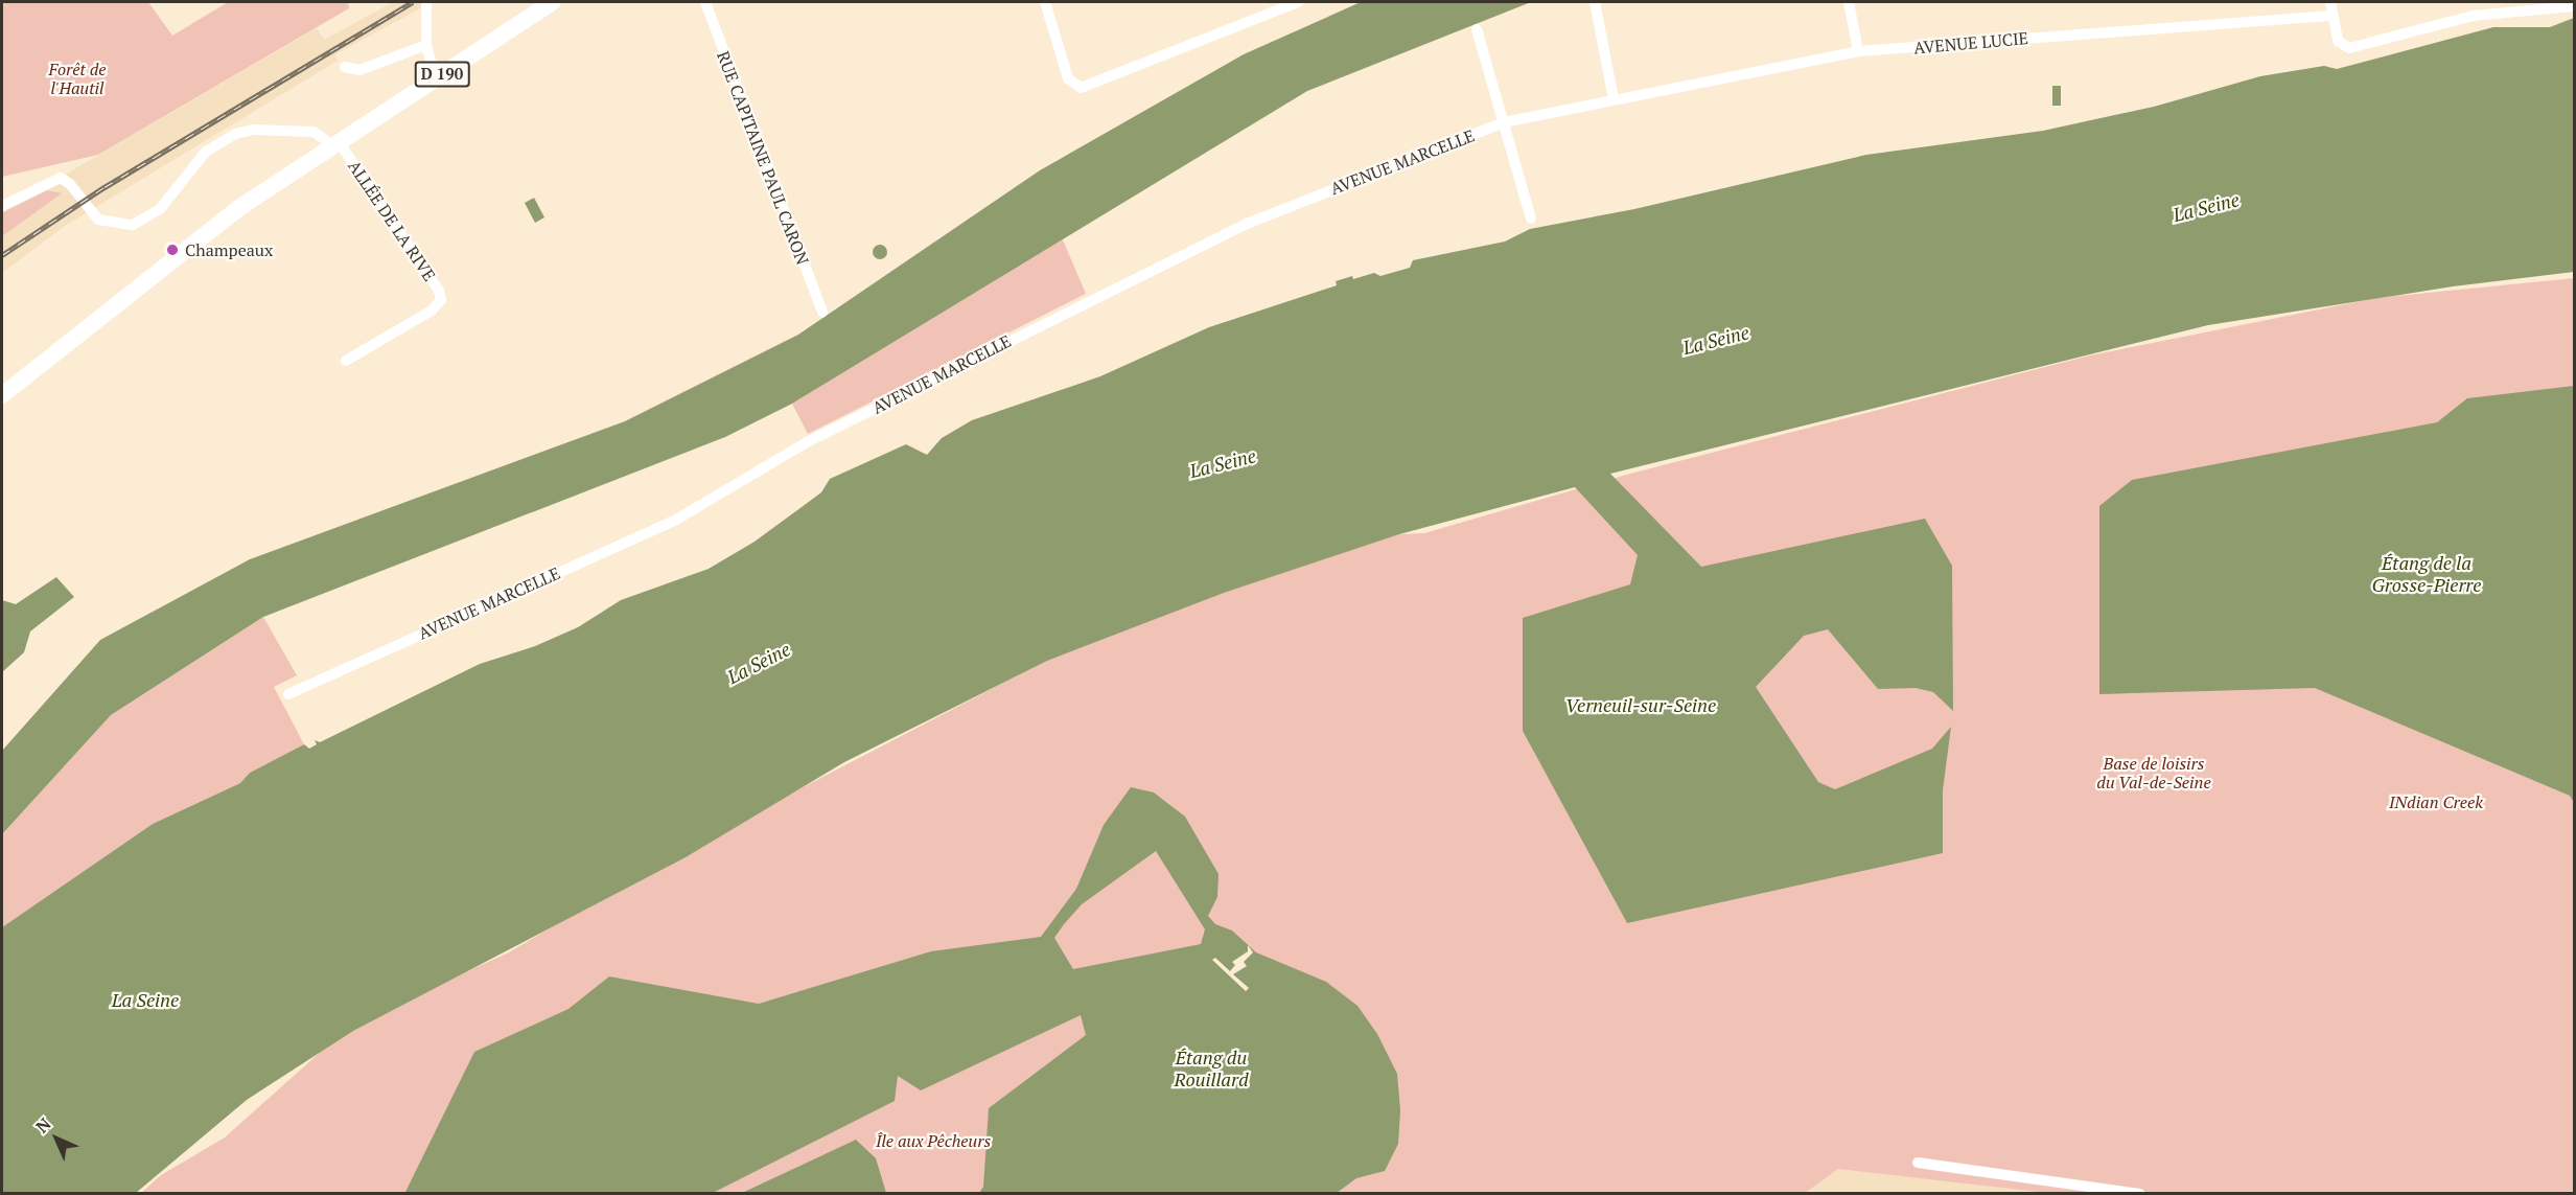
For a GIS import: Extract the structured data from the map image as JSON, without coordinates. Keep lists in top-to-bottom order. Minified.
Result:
{"streets":{"main road":["D 190"],"street":["AVENUE LUCIE","RUE CAPITAINE PAUL CARON","AVENUE MARCELLE","ALLÉE DE LA RIVE"]},"crossings":[["AVENUE LUCIE","AVENUE MARCELLE"],["D 190","ALLÉE DE LA RIVE"]],"water":["La Seine","Étang de la Grosse-Pierre","Verneuil-sur-Seine","Étang du Rouillard"],"parks":["Forêt de l'Hautil","Base de loisirs du Val-de-Seine","INdian Creek","Île aux Pêcheurs"],"places":["Champeaux"],"north":"top left"}
